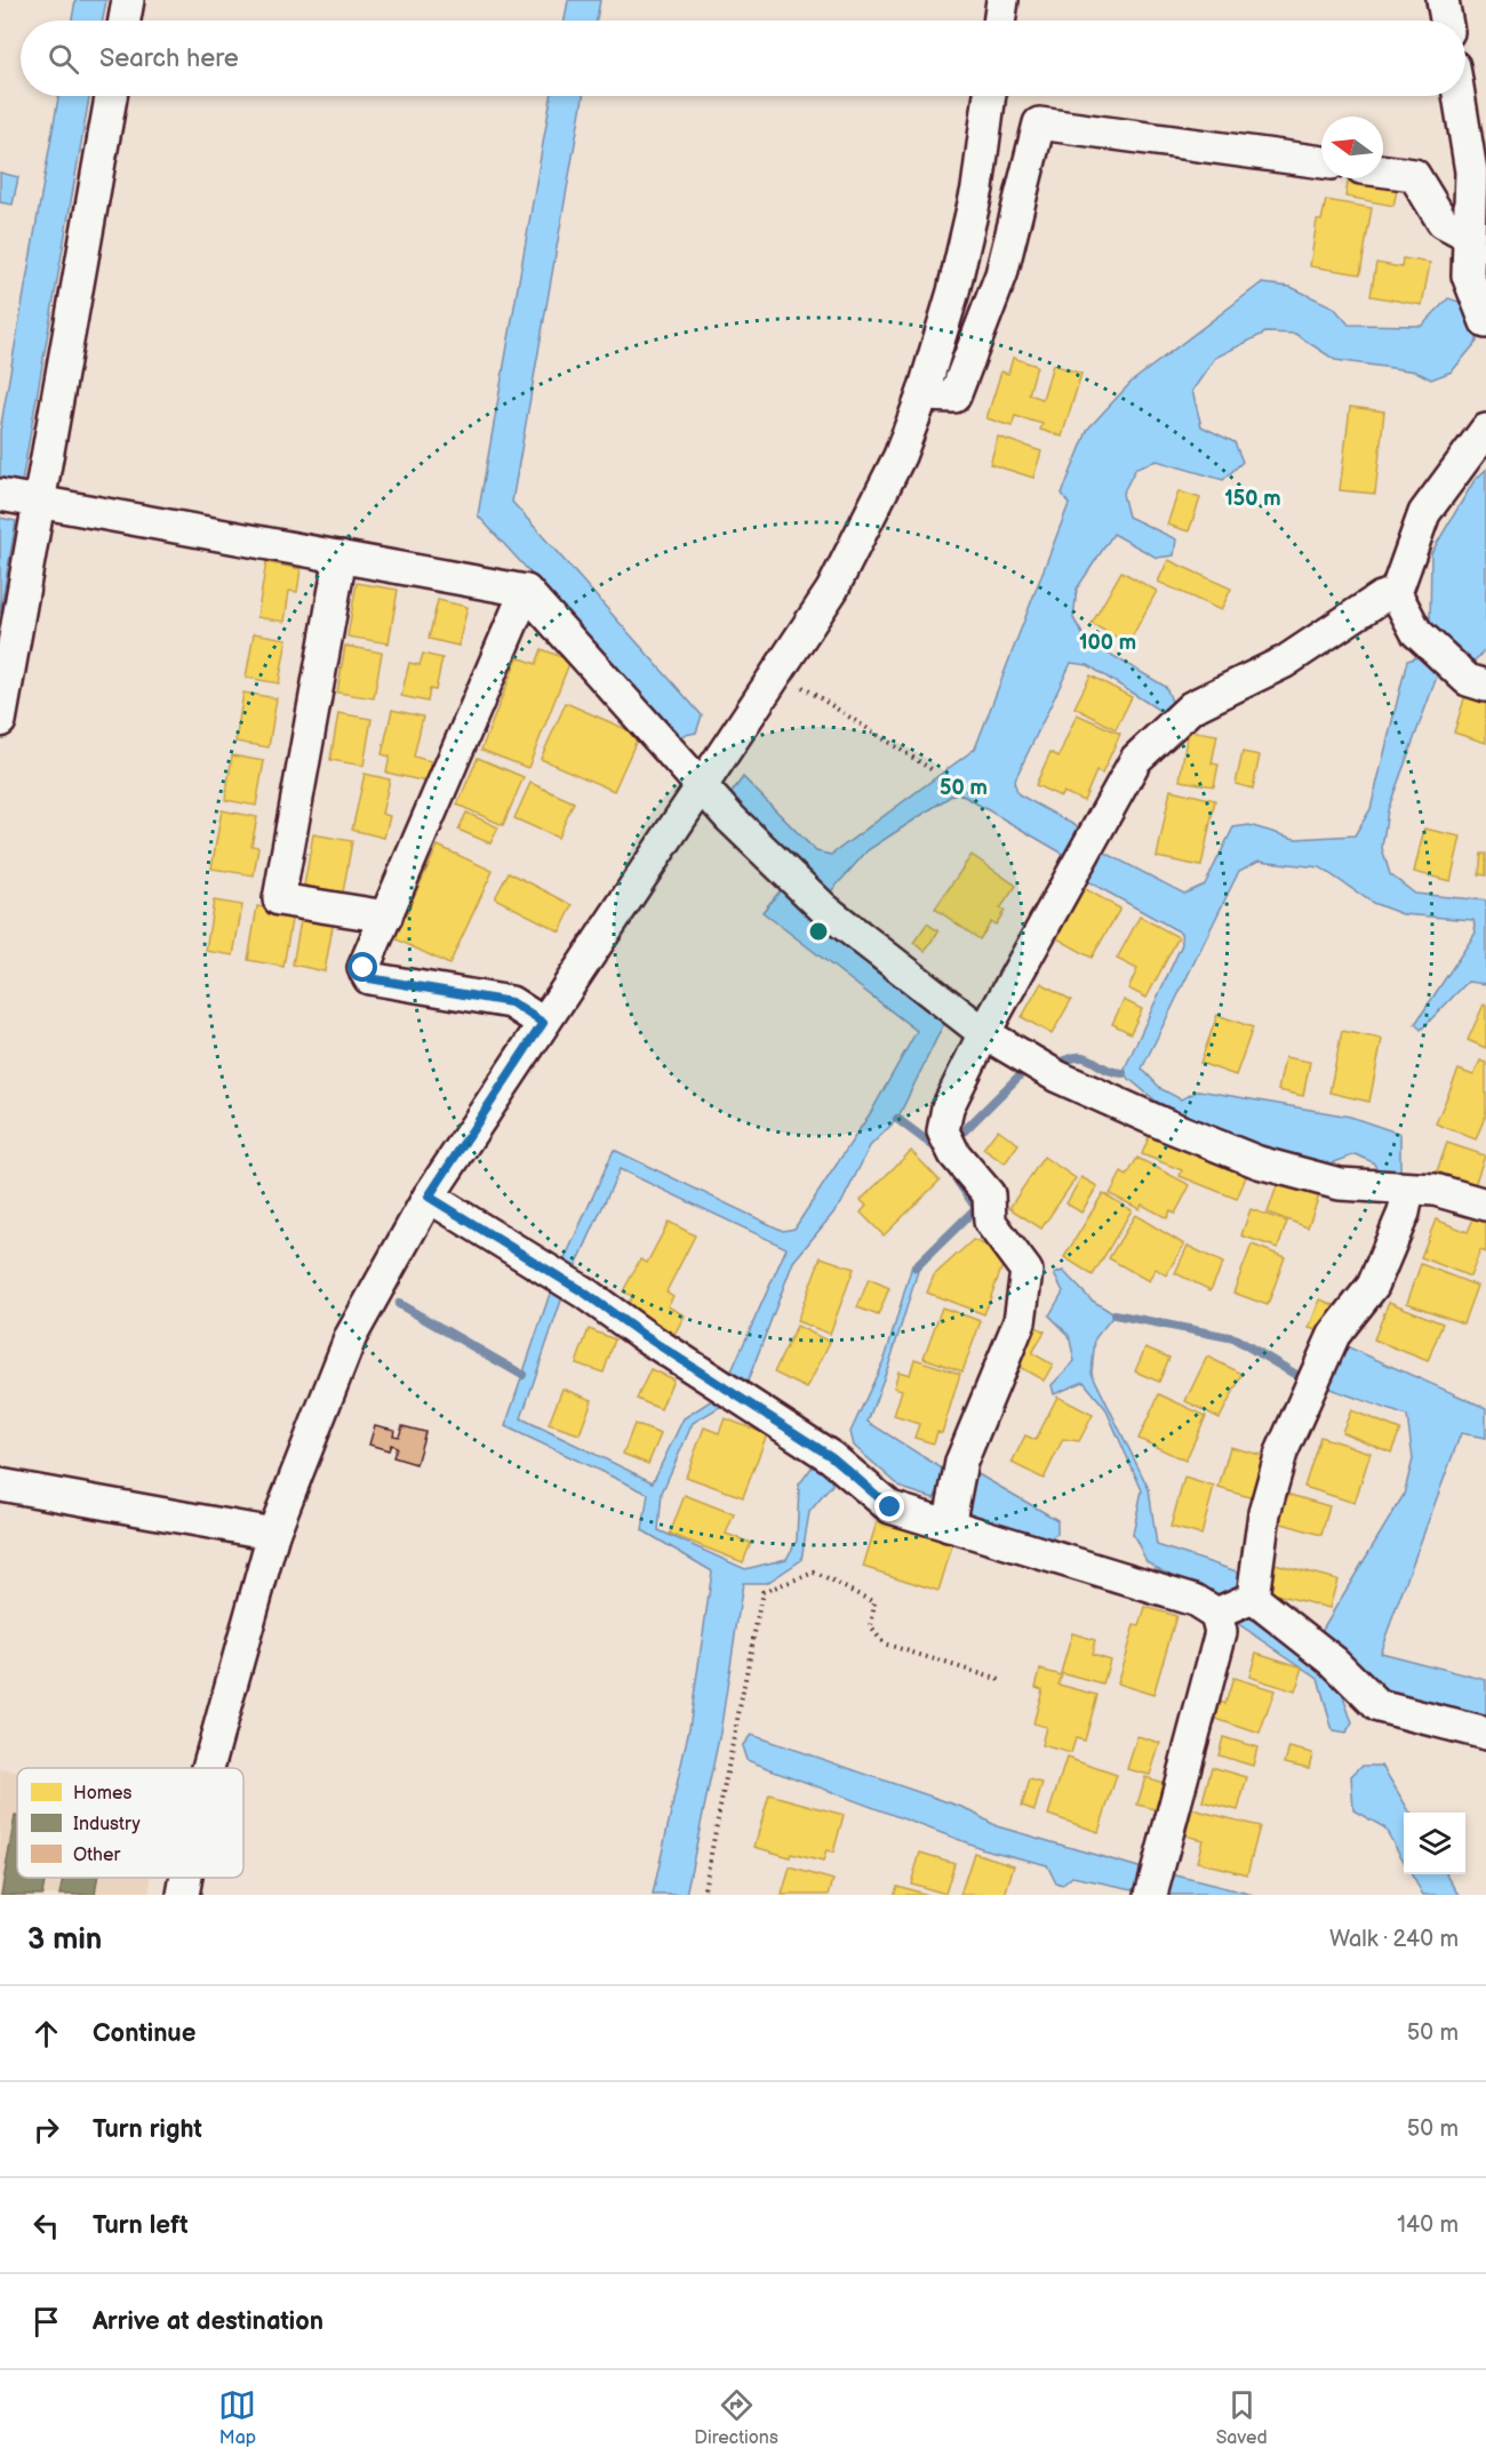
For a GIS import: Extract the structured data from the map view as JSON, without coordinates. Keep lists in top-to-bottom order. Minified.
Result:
{"legend":["Homes","Industry","Other"],"north":"left","page":{"search":"Search here","heading":["3 min","Walk · 240 m"],"list":[["Continue","50 m"],["Turn right","50 m"],["Turn left","140 m"],"Arrive at destination"],"nav":["Map","Directions","Saved"]},"rings":["150 m","100 m","50 m"]}
